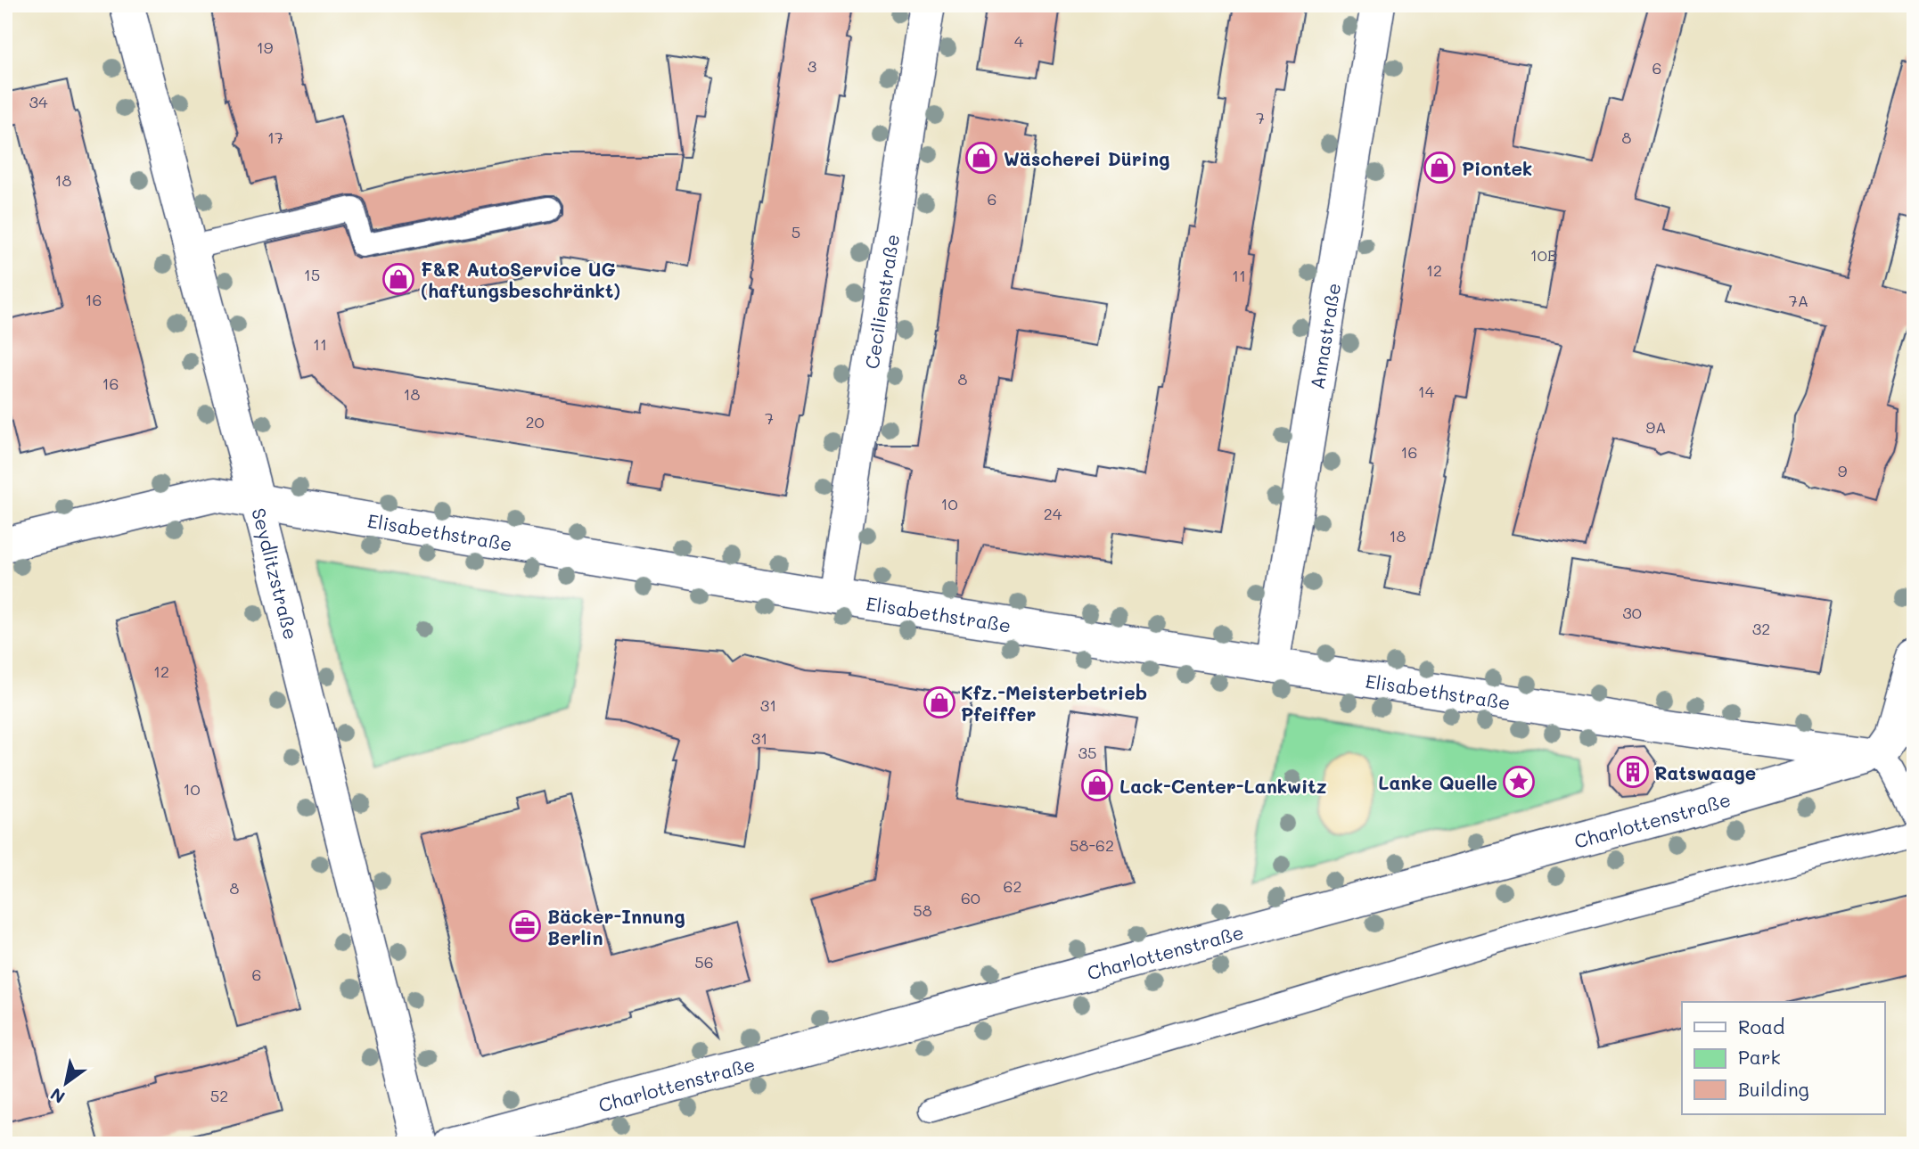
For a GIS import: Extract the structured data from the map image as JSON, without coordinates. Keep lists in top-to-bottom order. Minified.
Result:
{"streets":{"street":["Cecilienstraße","Annastraße","Elisabethstraße","Seydlitzstraße","Charlottenstraße"]},"crossings":[["Cecilienstraße","Elisabethstraße"],["Annastraße","Elisabethstraße"],["Elisabethstraße","Seydlitzstraße"],["Elisabethstraße","Charlottenstraße"]],"places":{"shop":["Wäscherei Düring","Piontek","F&R AutoService UG (haftungsbeschränkt)","Kfz.-Meisterbetrieb Pfeiffer","Lack-Center-Lankwitz"],"building":["Ratswaage"],"place":["Lanke Quelle"],"office":["Bäcker-Innung Berlin"]},"house_numbers":["4","19","3","6","34","7","17","8","18","6","5","10B","12","15","11","16","7A","11","8","16","14","18","7","20","9A","16","9","10","24","18","30","32","12","31","31","35","10","58-62","62","8","60","58","56","6","52"],"legend":["Road","Park","Building"],"north":"bottom left"}
